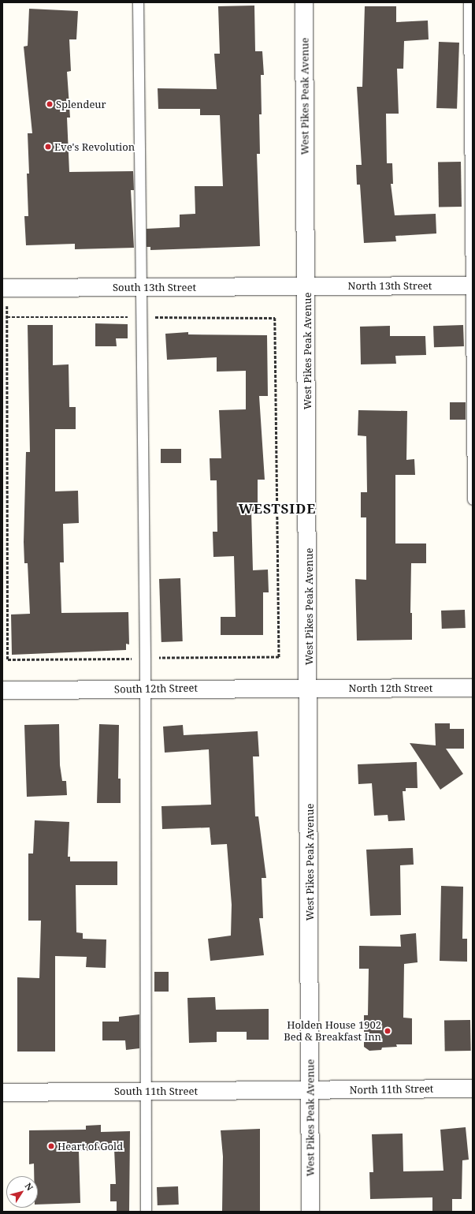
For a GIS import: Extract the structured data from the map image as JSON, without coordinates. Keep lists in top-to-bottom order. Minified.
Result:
{"streets":{"street":["West Pikes Peak Avenue","North 13th Street","South 13th Street","North 12th Street","South 12th Street","North 11th Street","South 11th Street"]},"crossings":[["West Pikes Peak Avenue","North 13th Street"],["West Pikes Peak Avenue","South 13th Street"],["West Pikes Peak Avenue","North 12th Street"],["West Pikes Peak Avenue","South 12th Street"],["West Pikes Peak Avenue","North 11th Street"],["West Pikes Peak Avenue","South 11th Street"],["North 13th Street","South 13th Street"],["North 12th Street","South 12th Street"],["North 11th Street","South 11th Street"]],"districts":["WESTSIDE"],"places":["Splendeur","Eve's Revolution","Holden House 1902 Bed & Breakfast Inn","Heart of Gold"],"north":"top right"}
